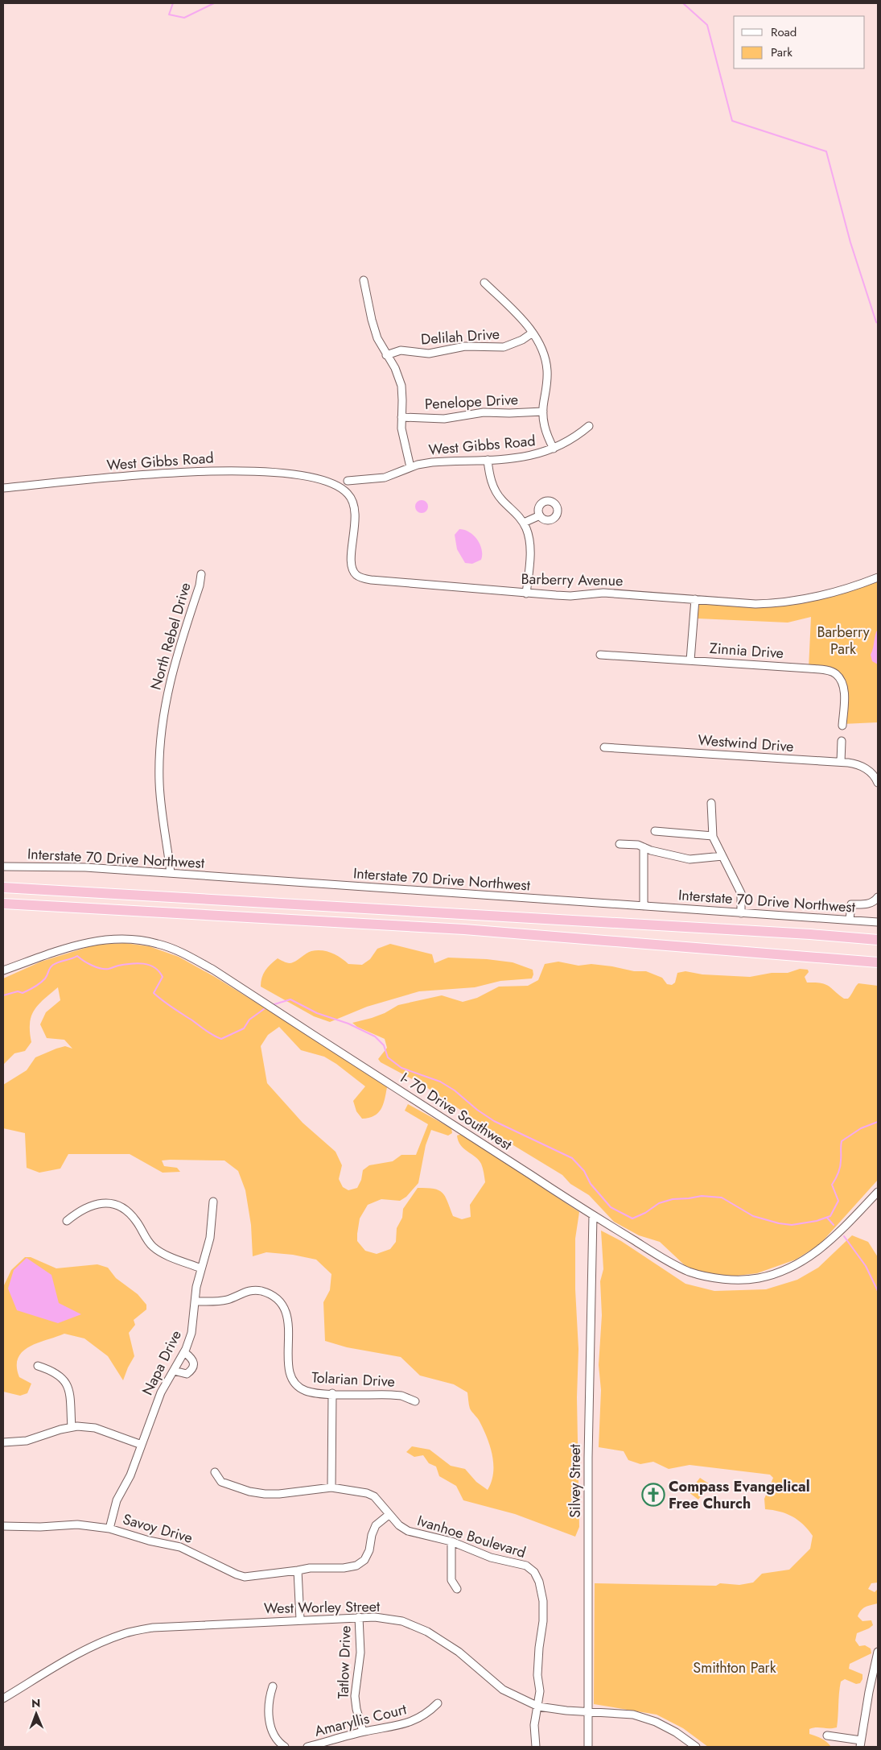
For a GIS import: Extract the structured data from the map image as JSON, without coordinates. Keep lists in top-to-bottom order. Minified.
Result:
{"streets":{"street":["Delilah Drive","Penelope Drive","West Gibbs Road","Barberry Avenue","North Rebel Drive","Zinnia Drive","Westwind Drive","Interstate 70 Drive Northwest","I- 70 Drive Southwest","Napa Drive","Tolarian Drive","Silvey Street","Savoy Drive","Ivanhoe Boulevard","West Worley Street","Tatlow Drive","Amaryllis Court"]},"crossings":[["West Gibbs Road","Barberry Avenue"],["North Rebel Drive","Interstate 70 Drive Northwest"],["I- 70 Drive Southwest","Silvey Street"],["Napa Drive","Tolarian Drive"],["Napa Drive","Savoy Drive"],["Silvey Street","West Worley Street"],["Savoy Drive","Ivanhoe Boulevard"],["Ivanhoe Boulevard","West Worley Street"],["West Worley Street","Tatlow Drive"],["Tatlow Drive","Amaryllis Court"]],"parks":["Barberry Park","Smithton Park"],"places":{"church":["Compass Evangelical Free Church"]},"legend":["Road","Park"],"north":"top"}
